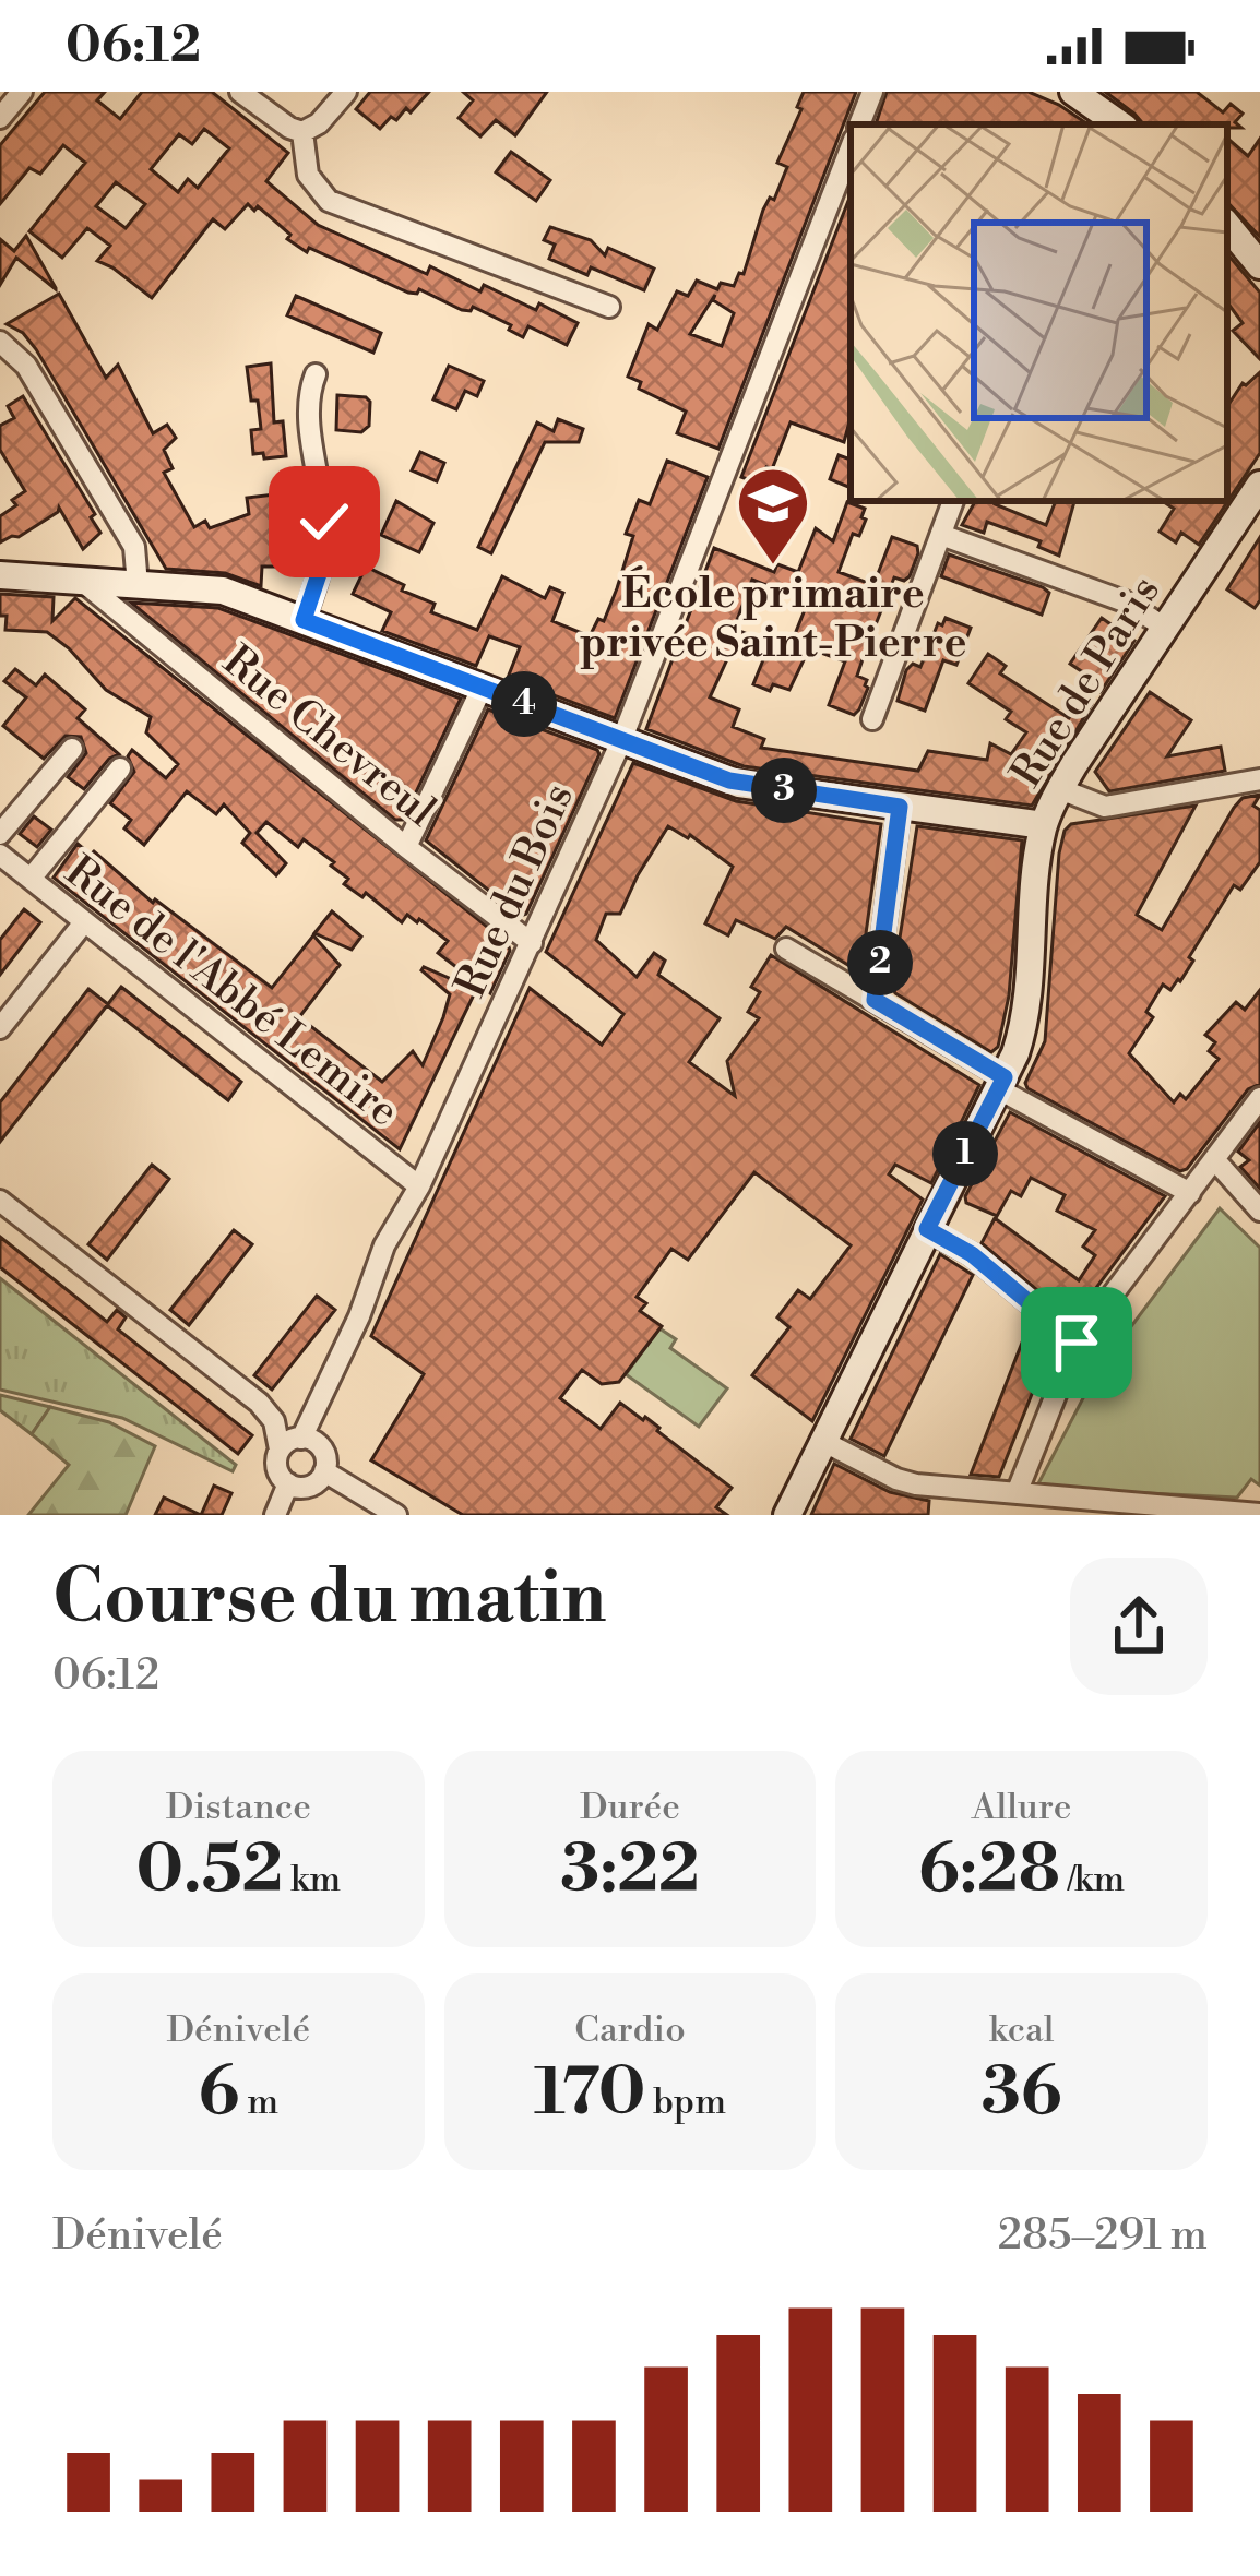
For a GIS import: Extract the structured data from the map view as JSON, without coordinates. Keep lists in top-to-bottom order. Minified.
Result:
{"streets":{"main road":["Rue de Paris"],"street":["Rue Chevreul","Rue du Bois","Rue de l'Abbé Lemire"]},"crossings":[["Rue Chevreul","Rue du Bois"],["Rue du Bois","Rue de l'Abbé Lemire"]],"places":{"school or university":["École primaire privée Saint-Pierre"]},"page":{"status":"06:12","pins":["4","3","2","1"],"heading":["Course du matin","06:12"],"stats":[["Distance","0.52 km"],["Durée","3:22"],["Allure","6:28 /km"],["Dénivelé","6 m"],["Cardio","170 bpm"],["kcal","36"]],"chart":["Dénivelé","285–291 m"]}}
